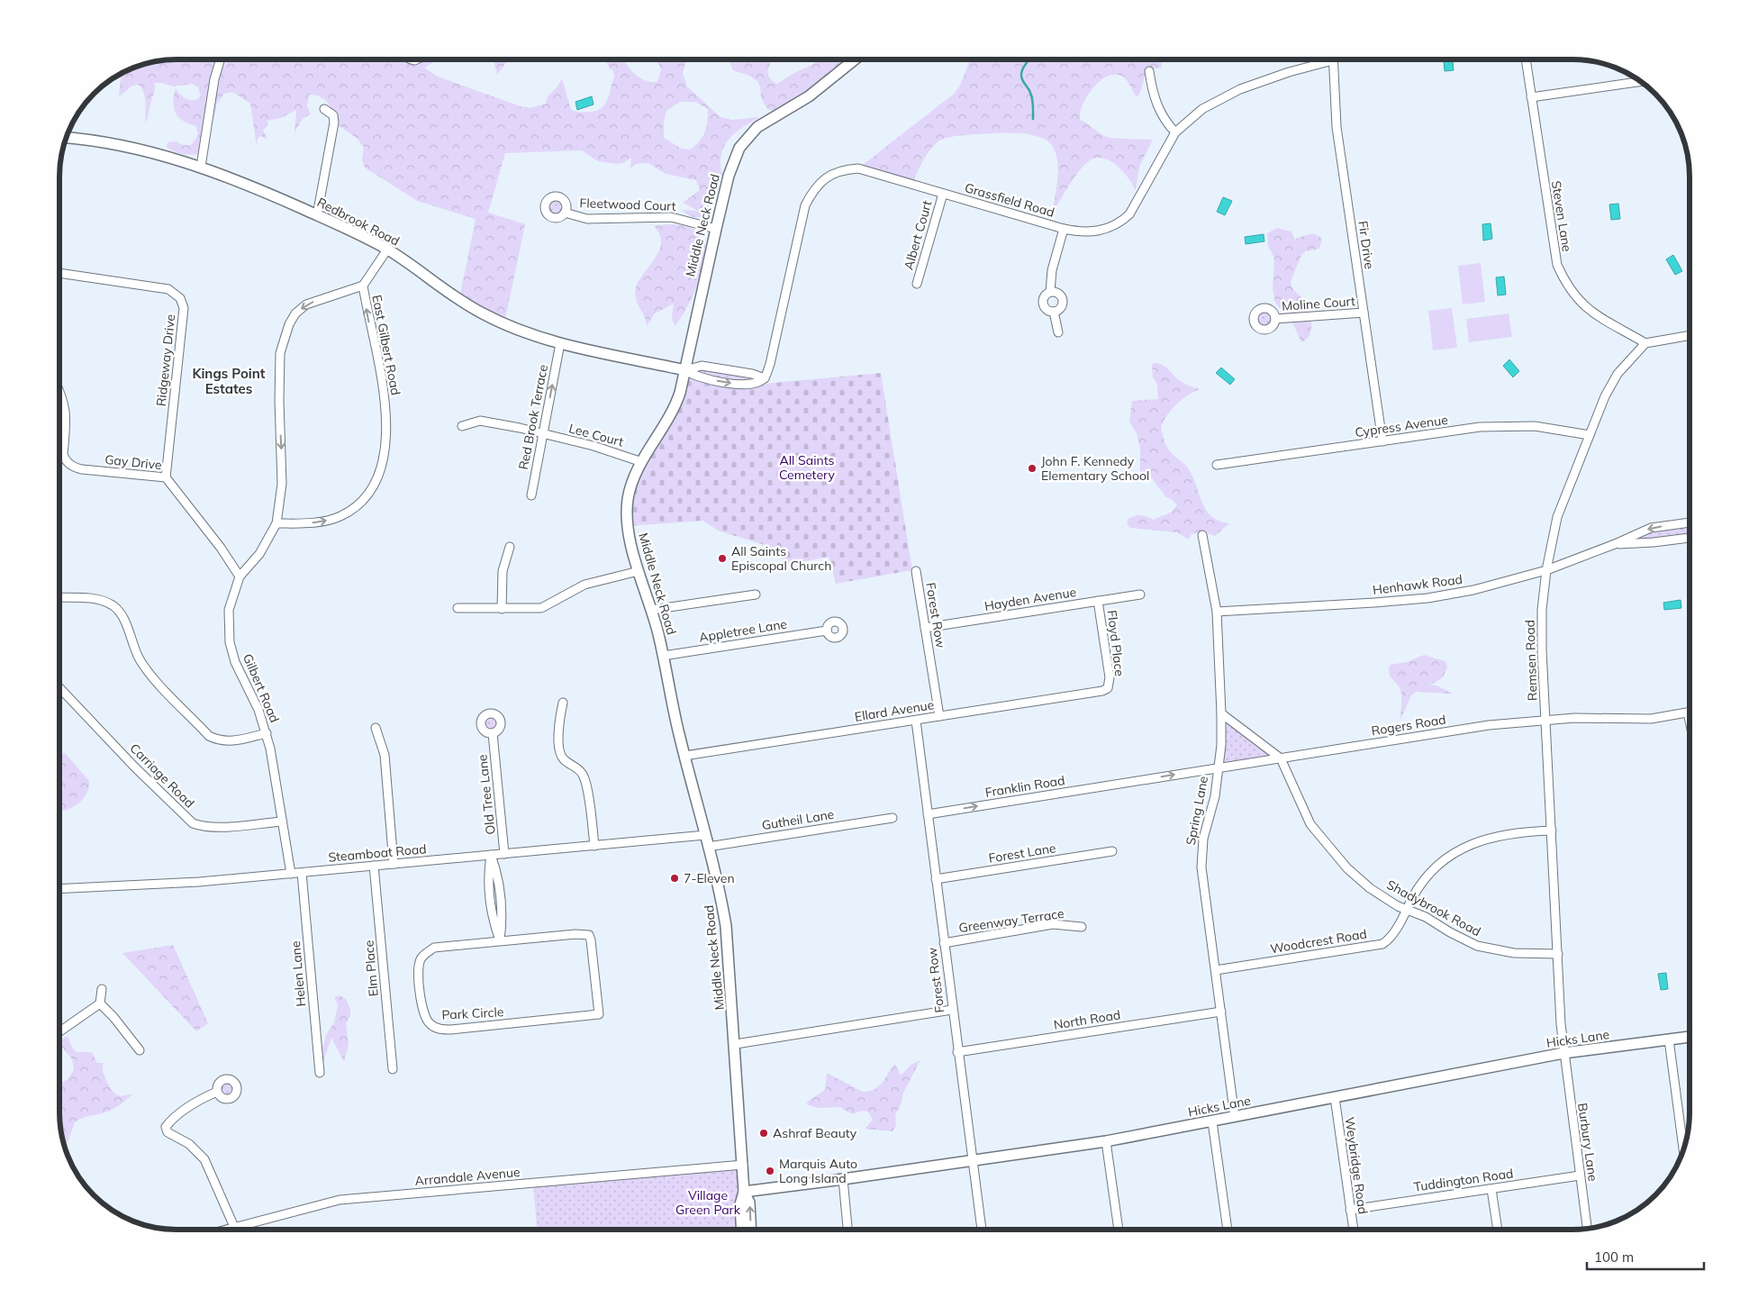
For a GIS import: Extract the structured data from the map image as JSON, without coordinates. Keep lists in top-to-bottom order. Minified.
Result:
{"streets":{"main road":["Redbrook Road","Middle Neck Road","Hicks Lane"],"street":["Grassfield Road","Fleetwood Court","Steven Lane","Albert Court","Fir Drive","Moline Court","East Gilbert Road","Ridgeway Drive","Red Brook Terrace","Cypress Avenue","Lee Court","Gay Drive","Henhawk Road","Hayden Avenue","Forest Row","Appletree Lane","Floyd Place","Remsen Road","Gilbert Road","Ellard Avenue","Rogers Road","Carriage Road","Franklin Road","Old Tree Lane","Spring Lane","Gutheil Lane","Steamboat Road","Forest Lane","Shadybrook Road","Greenway Terrace","Woodcrest Road","Elm Place","Helen Lane","Park Circle","North Road","Burbury Lane","Weybridge Road","Arrandale Avenue","Tuddington Road"]},"crossings":[["Grassfield Road","Albert Court"],["Fleetwood Court","Middle Neck Road"],["Steven Lane","Remsen Road"],["Redbrook Road","Middle Neck Road"],["Redbrook Road","Red Brook Terrace"],["Middle Neck Road","Lee Court"],["Middle Neck Road","Appletree Lane"],["Middle Neck Road","Ellard Avenue"],["Middle Neck Road","Gutheil Lane"],["Middle Neck Road","Steamboat Road"],["Middle Neck Road","Hicks Lane"],["Middle Neck Road","Arrandale Avenue"],["Fir Drive","Moline Court"],["Fir Drive","Cypress Avenue"],["East Gilbert Road","Gilbert Road"],["Ridgeway Drive","Gay Drive"],["Red Brook Terrace","Lee Court"],["Cypress Avenue","Remsen Road"],["Gay Drive","Gilbert Road"],["Henhawk Road","Remsen Road"],["Henhawk Road","Spring Lane"],["Hayden Avenue","Forest Row"],["Hayden Avenue","Floyd Place"],["Forest Row","Ellard Avenue"],["Forest Row","Franklin Road"],["Forest Row","Forest Lane"],["Forest Row","Greenway Terrace"],["Forest Row","North Road"],["Forest Row","Hicks Lane"],["Floyd Place","Ellard Avenue"],["Remsen Road","Rogers Road"],["Remsen Road","Shadybrook Road"],["Remsen Road","Woodcrest Road"],["Remsen Road","Hicks Lane"],["Remsen Road","Burbury Lane"],["Gilbert Road","Carriage Road"],["Gilbert Road","Steamboat Road"],["Rogers Road","Franklin Road"],["Rogers Road","Spring Lane"],["Rogers Road","Shadybrook Road"],["Old Tree Lane","Steamboat Road"],["Spring Lane","Woodcrest Road"],["Spring Lane","North Road"],["Spring Lane","Hicks Lane"],["Steamboat Road","Elm Place"],["Steamboat Road","Helen Lane"],["Shadybrook Road","Woodcrest Road"],["Hicks Lane","Burbury Lane"],["Hicks Lane","Weybridge Road"],["Burbury Lane","Tuddington Road"],["Weybridge Road","Tuddington Road"]],"one_way":["East Gilbert Road","Red Brook Terrace","Franklin Road"],"districts":["Kings Point Estates"],"parks":["All Saints Cemetery","Village Green Park"],"places":["John F. Kennedy Elementary School","All Saints Episcopal Church","7-Eleven","Ashraf Beauty","Marquis Auto Long Island"],"scale_bar":"100 m"}
